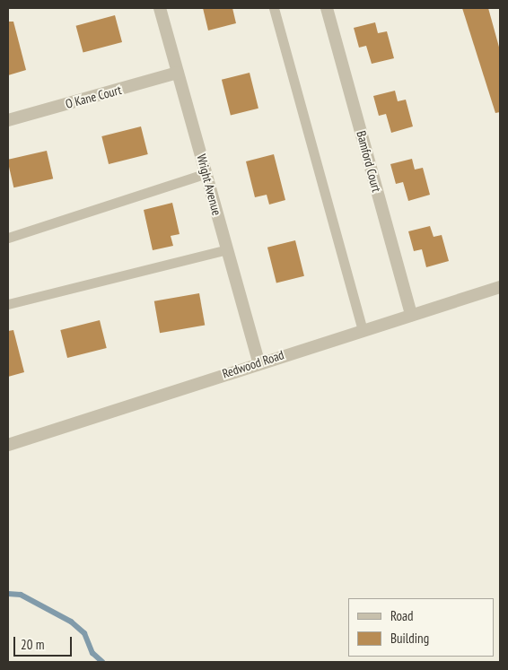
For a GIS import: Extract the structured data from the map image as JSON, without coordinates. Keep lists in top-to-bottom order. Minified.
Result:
{"streets":{"street":["O Kane Court","Bamford Court","Wright Avenue","Redwood Road"]},"crossings":[["O Kane Court","Wright Avenue"],["Bamford Court","Redwood Road"],["Wright Avenue","Redwood Road"]],"legend":["Road","Building"],"scale_bar":"20 m"}
